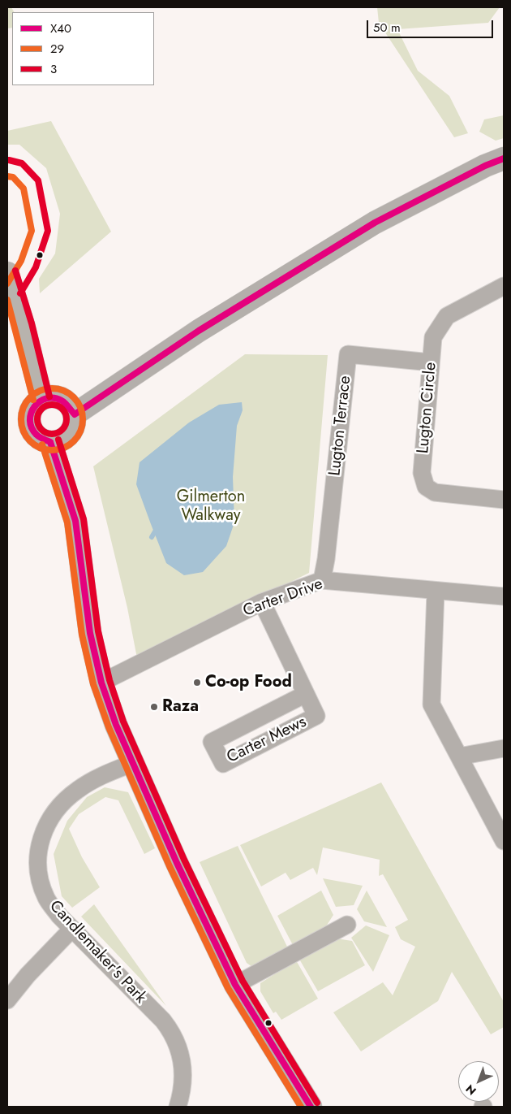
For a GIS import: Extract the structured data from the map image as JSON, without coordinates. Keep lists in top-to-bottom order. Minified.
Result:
{"streets":{"street":["Lugton Circle","Lugton Terrace","Carter Drive","Carter Mews","Candlemaker's Park"]},"crossings":[["Lugton Circle","Lugton Terrace"],["Lugton Terrace","Carter Drive"],["Carter Drive","Carter Mews"]],"parks":["Gilmerton Walkway"],"places":["Co-op Food","Raza"],"lines":["transit line X40","transit line 3","transit line 29"],"legend":["X40","29","3"],"scale_bar":"50 m","north":"bottom left"}
